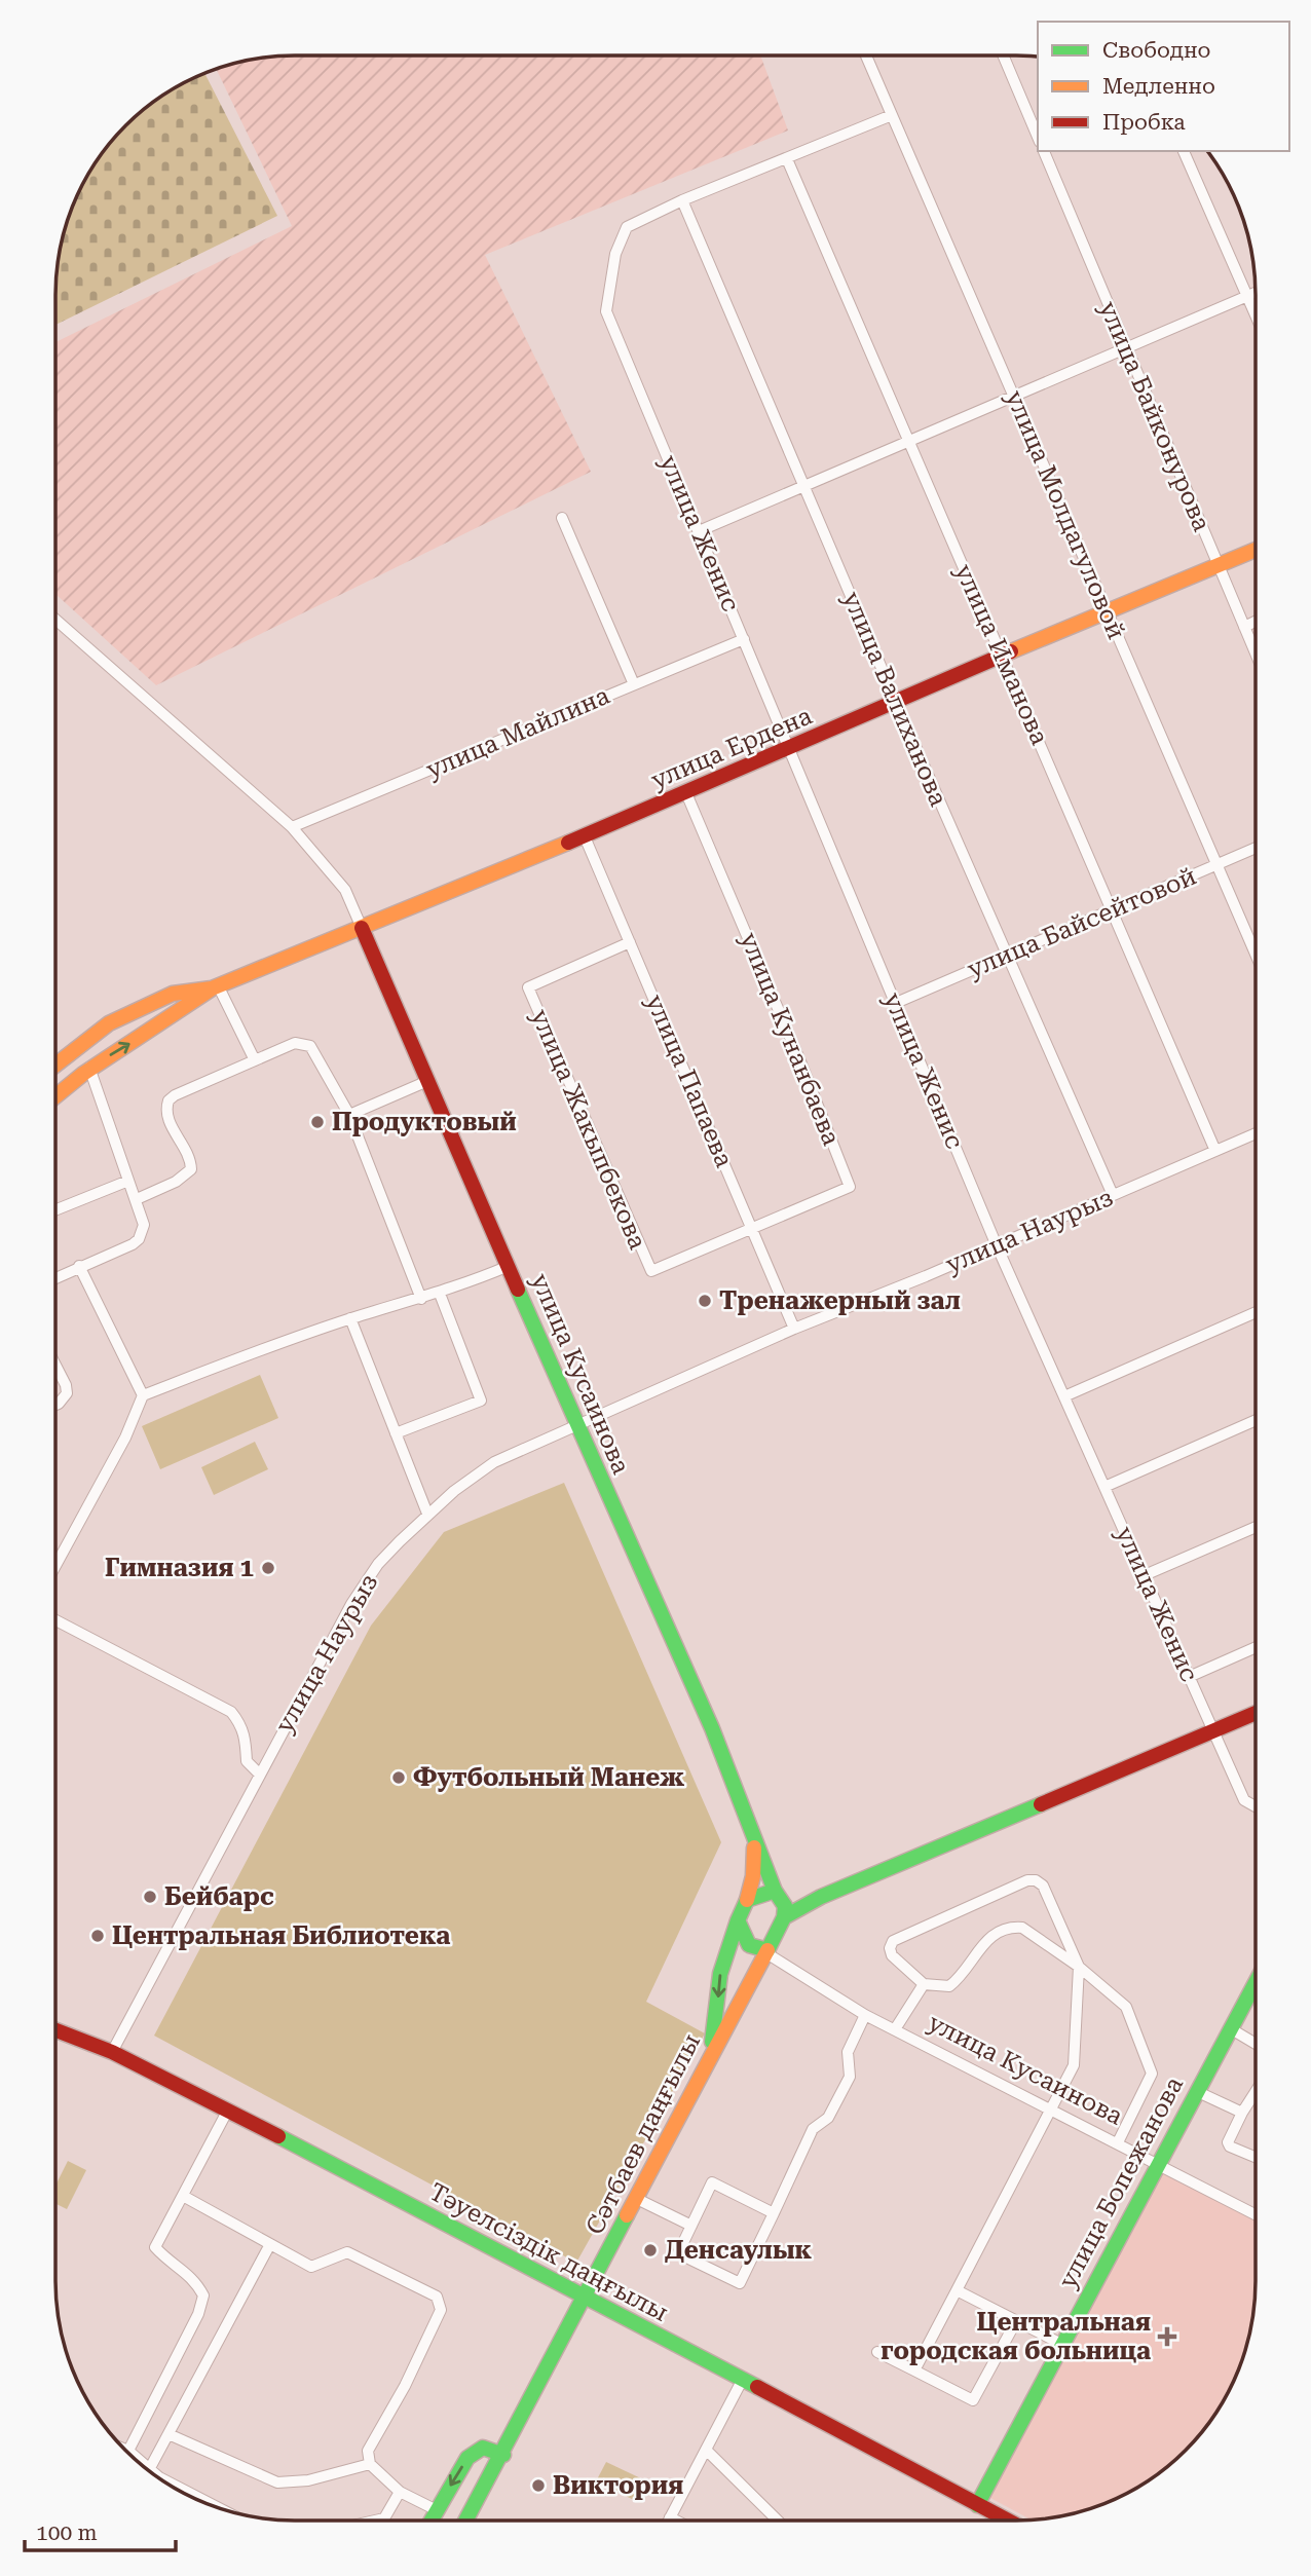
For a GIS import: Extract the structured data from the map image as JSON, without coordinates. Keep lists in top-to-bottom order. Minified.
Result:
{"streets":{"street":["улица Байконурова","улица Молдагуловой","улица Женис","улица Иманова","улица Валиханова","улица Майлина","улица Ердена","улица Байсейтовой","улица Кунанбаева","улица Папаева","улица Жакыпбекова","улица Наурыз","улица Кусаинова","Сәтбаев даңғылы","улица Бопежанова","Тәуелсіздік даңғылы"]},"crossings":[["улица Байконурова","улица Ердена"],["улица Молдагуловой","улица Ердена"],["улица Молдагуловой","улица Байсейтовой"],["улица Женис","улица Валиханова"],["улица Женис","улица Майлина"],["улица Женис","улица Ердена"],["улица Женис","улица Байсейтовой"],["улица Женис","улица Наурыз"],["улица Иманова","улица Ердена"],["улица Иманова","улица Байсейтовой"],["улица Иманова","улица Наурыз"],["улица Валиханова","улица Ердена"],["улица Валиханова","улица Байсейтовой"],["улица Валиханова","улица Наурыз"],["улица Ердена","улица Кунанбаева"],["улица Ердена","улица Папаева"],["улица Ердена","улица Кусаинова"],["улица Кунанбаева","улица Папаева"],["улица Кунанбаева","улица Жакыпбекова"],["улица Папаева","улица Жакыпбекова"],["улица Папаева","улица Наурыз"],["улица Наурыз","улица Кусаинова"],["улица Наурыз","Тәуелсіздік даңғылы"],["улица Кусаинова","Сәтбаев даңғылы"],["улица Кусаинова","улица Бопежанова"],["Сәтбаев даңғылы","Тәуелсіздік даңғылы"],["улица Бопежанова","Тәуелсіздік даңғылы"]],"places":{"other":["Продуктовый","Тренажерный зал","Гимназия 1","Футбольный Манеж","Бейбарс","Центральная Библиотека","Денсаулык","Виктория"],"health":["Центральная городская больница"]},"legend":["Свободно","Медленно","Пробка"],"scale_bar":"100 m"}
